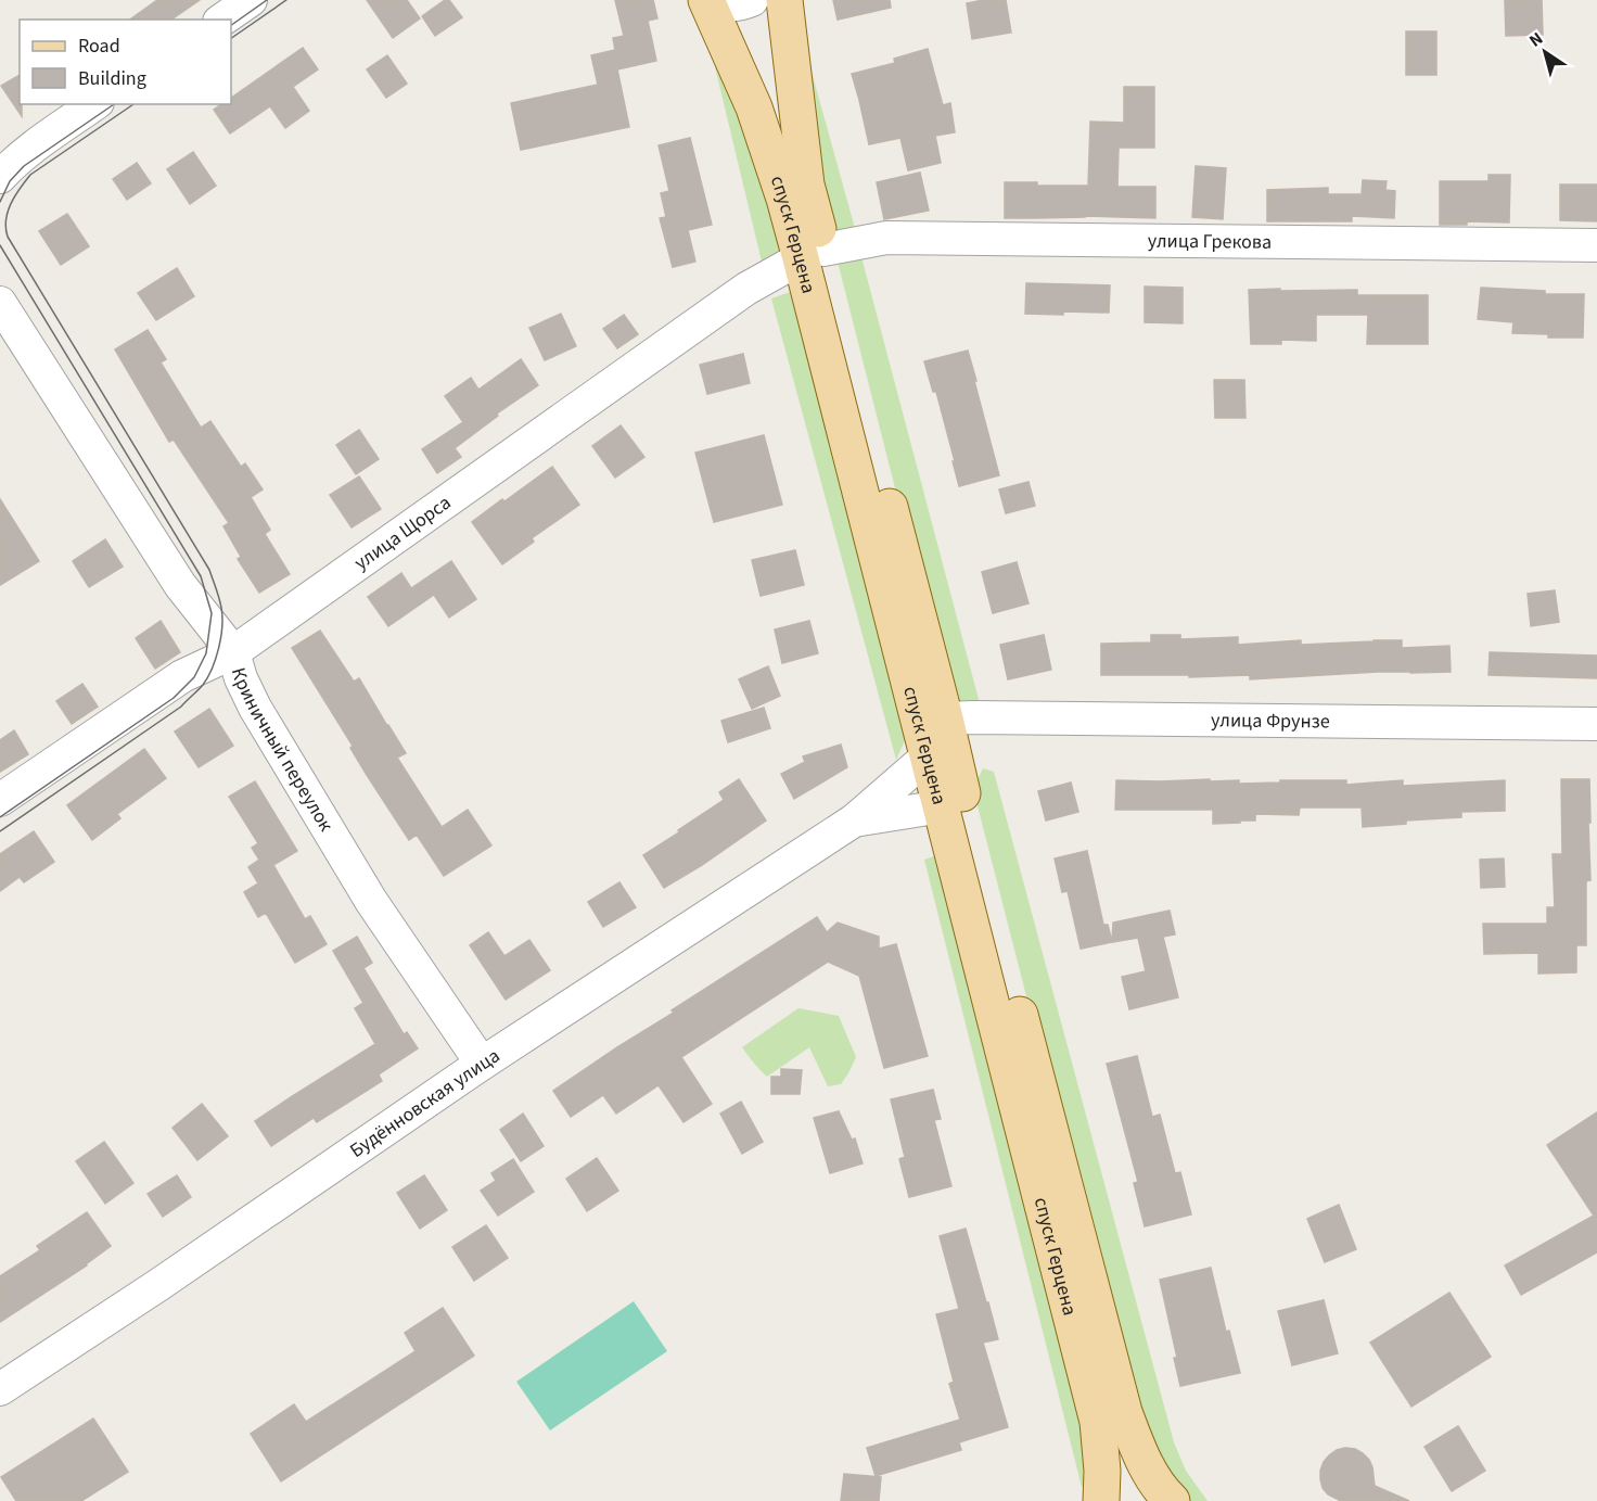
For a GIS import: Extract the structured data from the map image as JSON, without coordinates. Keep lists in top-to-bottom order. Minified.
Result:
{"streets":{"main road":["спуск Герцена"],"street":["улица Грекова","улица Щорса","улица Фрунзе","Криничный переулок","Будённовская улица"]},"crossings":[["спуск Герцена","улица Грекова"],["спуск Герцена","улица Щорса"],["спуск Герцена","улица Фрунзе"],["спуск Герцена","Будённовская улица"],["улица Грекова","улица Щорса"],["улица Щорса","Криничный переулок"],["Криничный переулок","Будённовская улица"]],"legend":["Road","Building"],"north":"top left"}
